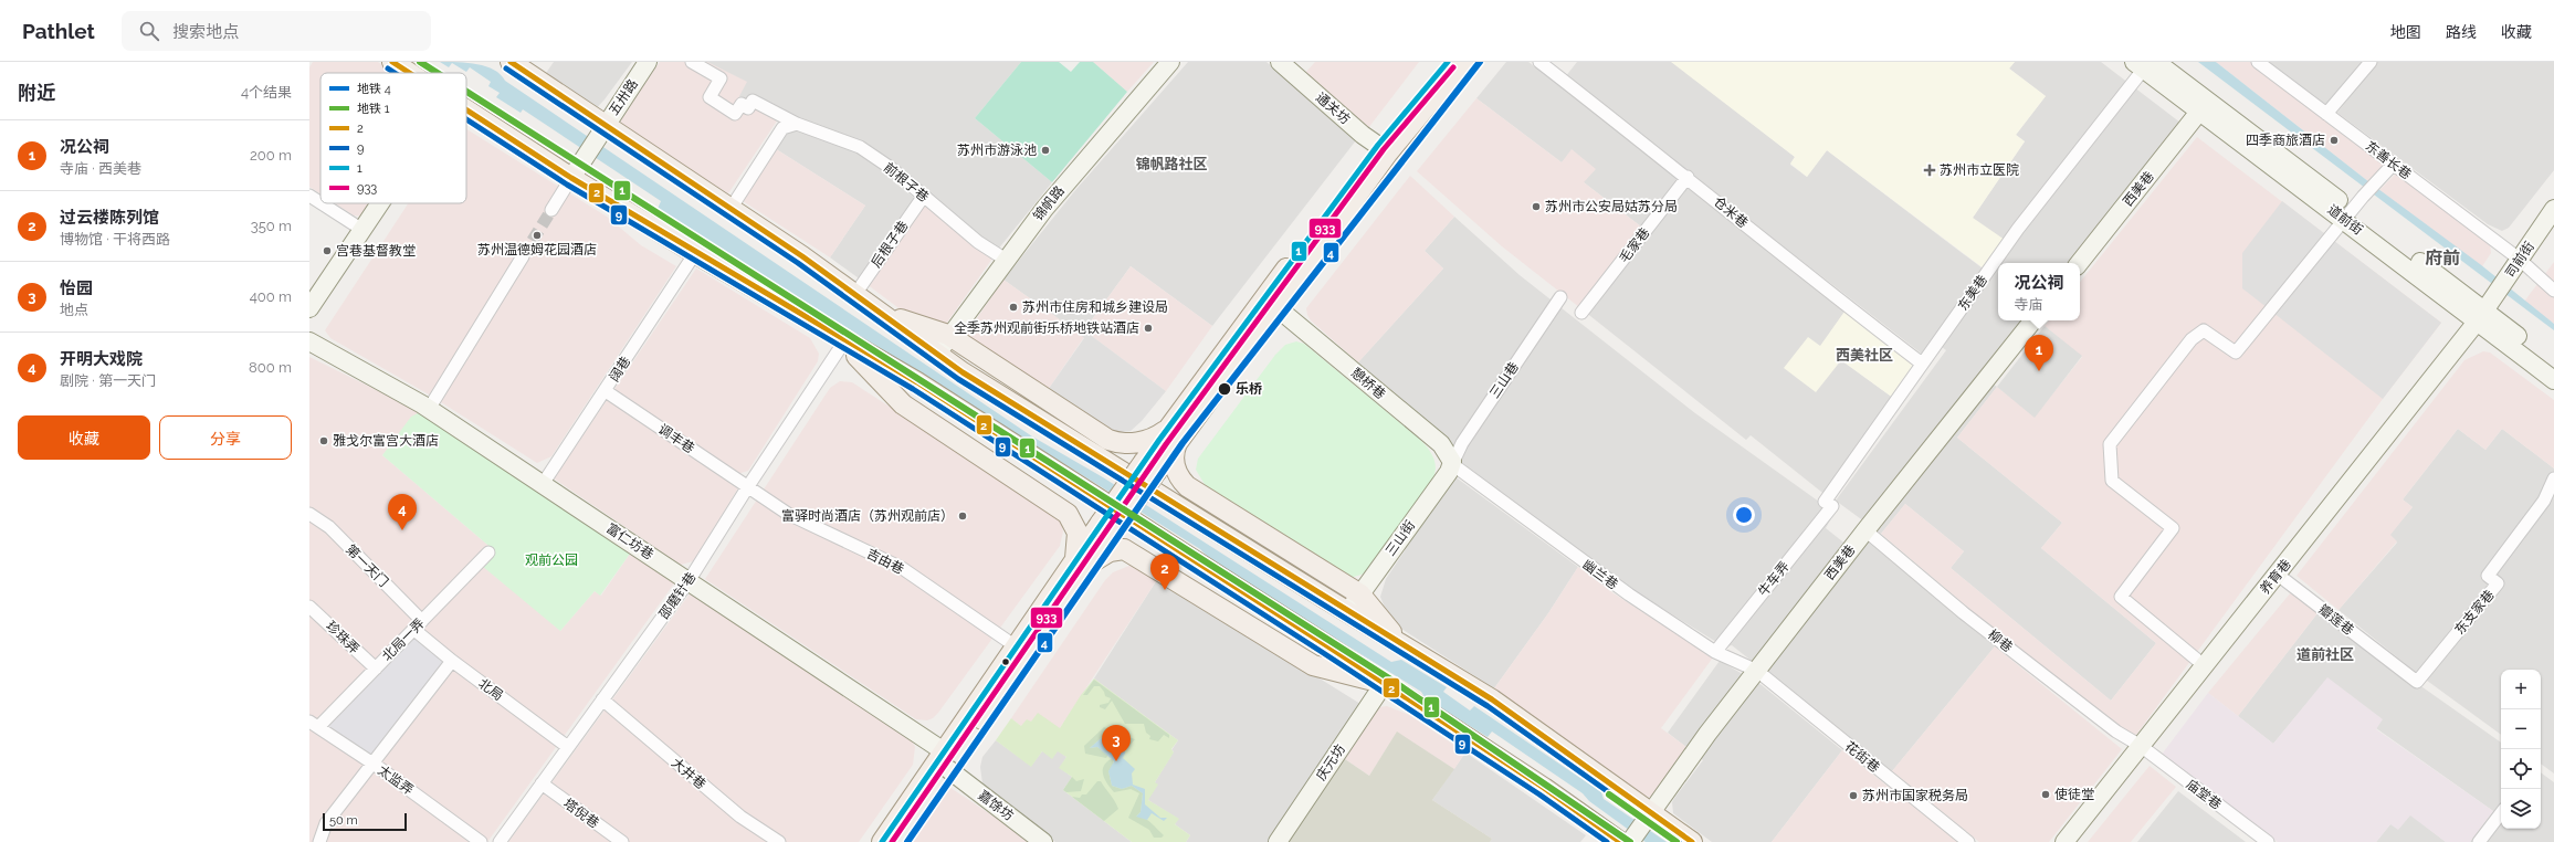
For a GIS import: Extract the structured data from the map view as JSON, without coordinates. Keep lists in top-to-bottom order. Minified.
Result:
{"streets":{"street":["五卅路","通关坊","东善长巷","前根子巷","西美巷","锦帆路","仓米巷","道前街","后根子巷","毛家巷","司前街","东美巷","阔巷","三山巷","憩桥巷","调丰巷","三山街","富仁坊巷","吉由巷","第一天门","幽兰巷","养育巷","牛车弄","邵磨针巷","东支家巷","瓣莲巷","珍珠弄","北局一弄","柳巷","北局","花街巷","庆元坊","大井巷","太监弄","庙堂巷","嘉馀坊","塔倪巷"]},"crossings":[["东善长巷","司前街"],["前根子巷","锦帆路"],["前根子巷","后根子巷"],["西美巷","道前街"],["西美巷","幽兰巷"],["西美巷","柳巷"],["西美巷","花街巷"],["仓米巷","毛家巷"],["仓米巷","东美巷"],["道前街","司前街"],["道前街","东美巷"],["道前街","养育巷"],["司前街","养育巷"],["东美巷","牛车弄"],["阔巷","调丰巷"],["阔巷","富仁坊巷"],["三山巷","憩桥巷"],["三山巷","三山街"],["三山巷","幽兰巷"],["憩桥巷","三山街"],["憩桥巷","幽兰巷"],["调丰巷","吉由巷"],["调丰巷","邵磨针巷"],["三山街","幽兰巷"],["富仁坊巷","邵磨针巷"],["富仁坊巷","嘉馀坊"],["吉由巷","邵磨针巷"],["第一天门","北局一弄"],["第一天门","北局"],["幽兰巷","牛车弄"],["幽兰巷","花街巷"],["养育巷","瓣莲巷"],["养育巷","柳巷"],["养育巷","庙堂巷"],["邵磨针巷","北局"],["邵磨针巷","大井巷"],["邵磨针巷","塔倪巷"],["东支家巷","瓣莲巷"],["珍珠弄","北局一弄"],["北局一弄","北局"],["北局一弄","太监弄"],["柳巷","庙堂巷"]],"districts":["锦帆路社区","府前","西美社区","道前社区"],"parks":["观前公园"],"places":{"other":["四季商旅酒店","苏州市游泳池","苏州市公安局姑苏分局","苏州温德姆花园酒店","宫巷基督教堂","苏州市住房和城乡建设局","全季苏州观前街乐桥地铁站酒店","乐桥","雅戈尔富宫大酒店","富驿时尚酒店（苏州观前店）","使徒堂","苏州市国家税务局"],"health":["苏州市立医院"]},"lines":["metro line 4","metro line 1","transit line 2","transit line 1","transit line 933","transit line 9"],"legend":["地铁 4","地铁 1","2","9","1","933"],"scale_bar":"50 m","page":{"header":"Pathlet","search":"搜索地点","nav":["地图","路线","收藏"],"heading":["附近","4个结果"],"list":[{"mark":"1","name":"况公祠","note":"寺庙 · 西美巷","value":"200 m"},{"mark":"2","name":"过云楼陈列馆","note":"博物馆 · 干将西路","value":"350 m"},{"mark":"3","name":"怡园","note":"地点","value":"400 m"},{"mark":"4","name":"开明大戏院","note":"剧院 · 第一天门","value":"800 m"}],"popup":["况公祠","寺庙"],"pins":["1","4","2","3"],"buttons":["收藏","分享"],"map_buttons":["+","−"],"scale":"50 m"}}
